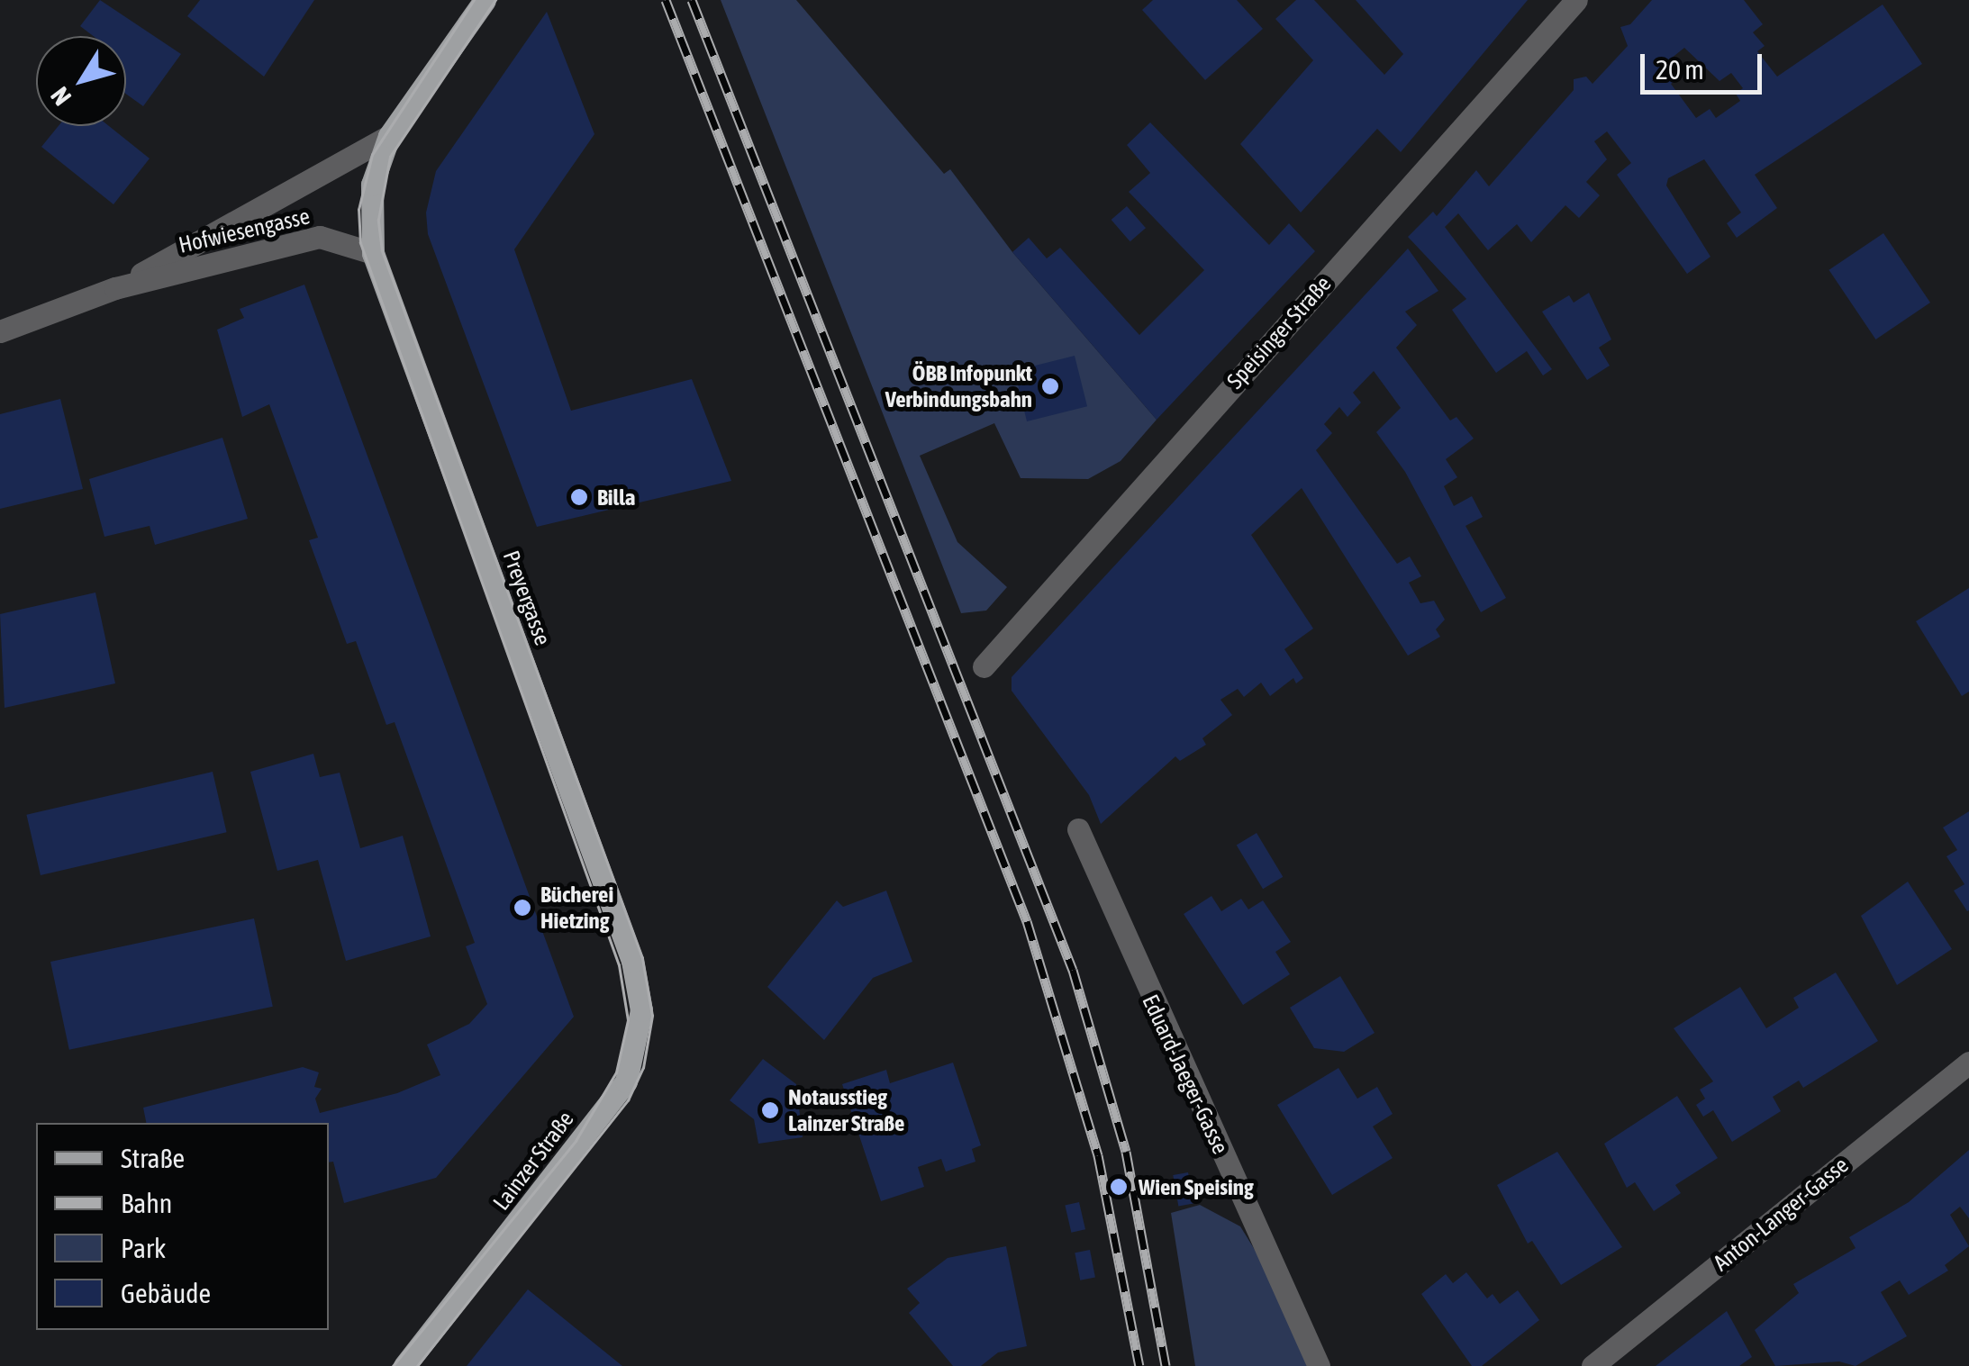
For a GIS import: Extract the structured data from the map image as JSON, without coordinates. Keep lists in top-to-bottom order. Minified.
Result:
{"streets":{"main road":["Hofwiesengasse","Preyergasse","Lainzer Straße"],"street":["Speisinger Straße","Eduard-Jaeger-Gasse","Anton-Langer-Gasse"]},"crossings":[["Hofwiesengasse","Preyergasse"],["Preyergasse","Lainzer Straße"]],"places":["ÖBB Infopunkt Verbindungsbahn","Billa","Bücherei Hietzing","Notausstieg Lainzer Straße","Wien Speising"],"legend":["Straße","Bahn","Park","Gebäude"],"scale_bar":"20 m","north":"bottom left"}
